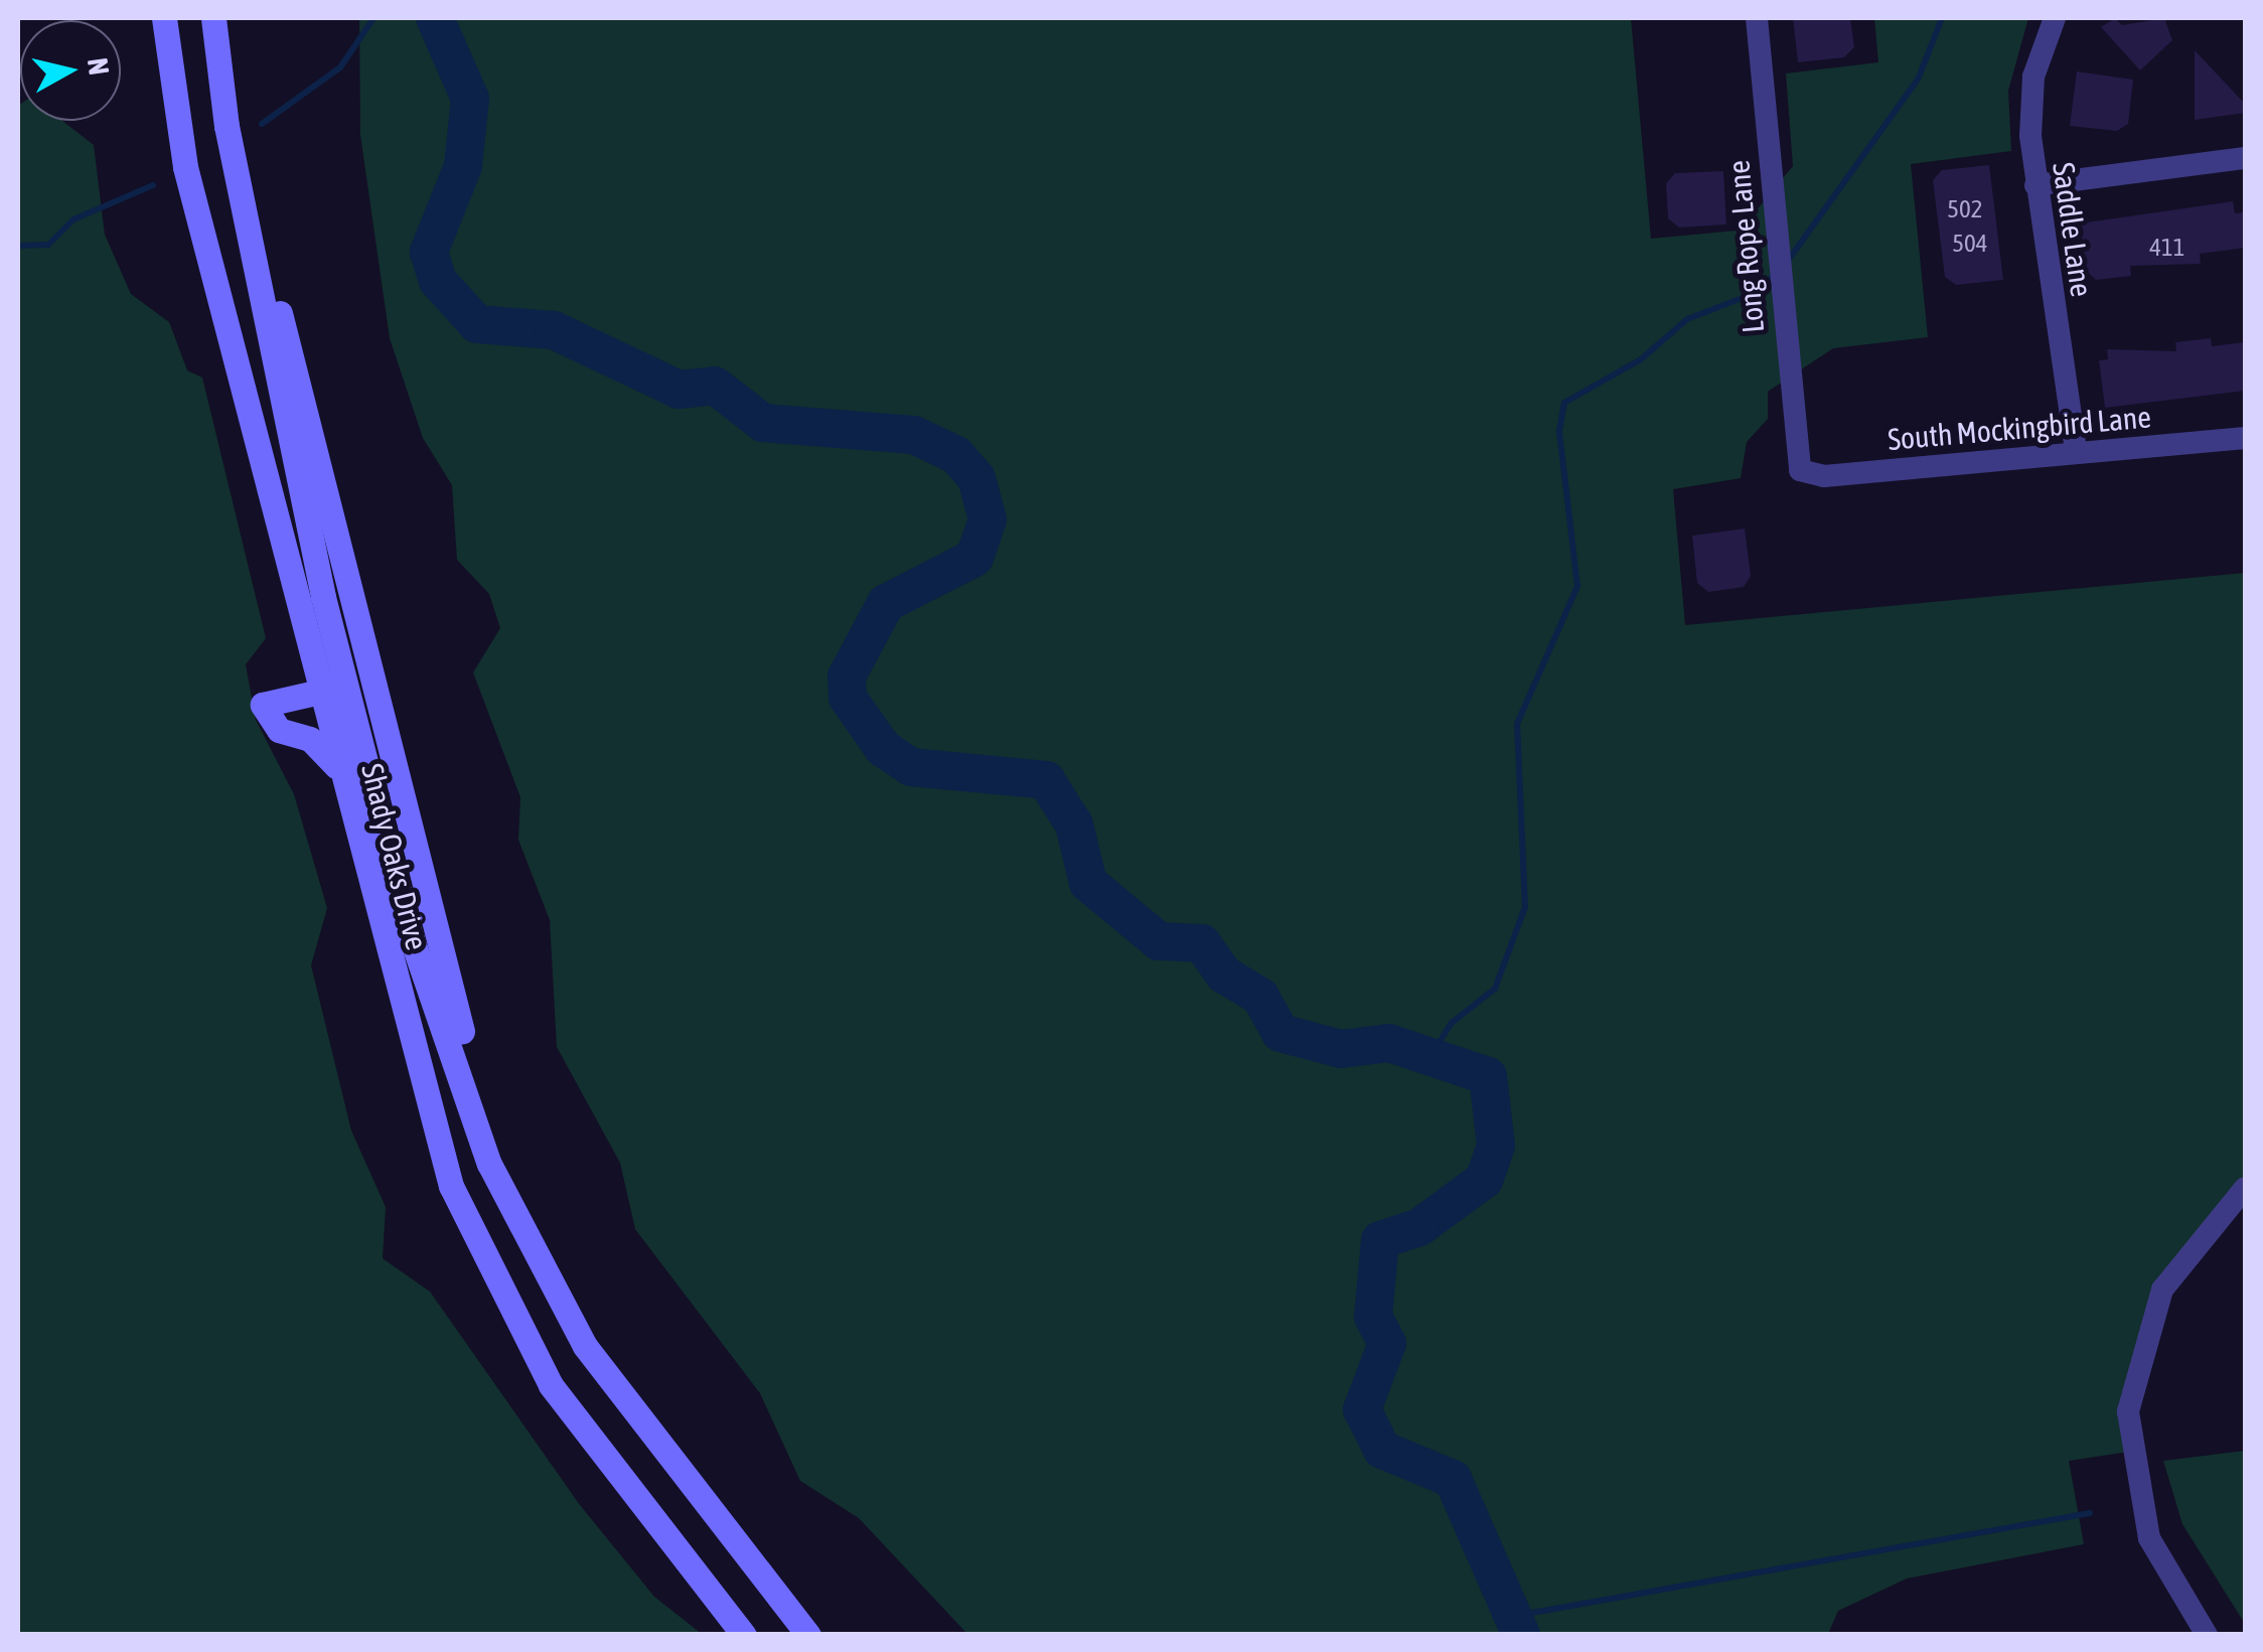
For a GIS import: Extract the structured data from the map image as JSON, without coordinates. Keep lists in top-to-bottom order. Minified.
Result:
{"streets":{"street":["Saddle Lane","Long Rope Lane","South Mockingbird Lane","Shady Oaks Drive"]},"crossings":[["Saddle Lane","South Mockingbird Lane"],["Long Rope Lane","South Mockingbird Lane"]],"house_numbers":["502","504","411"],"north":"right"}
